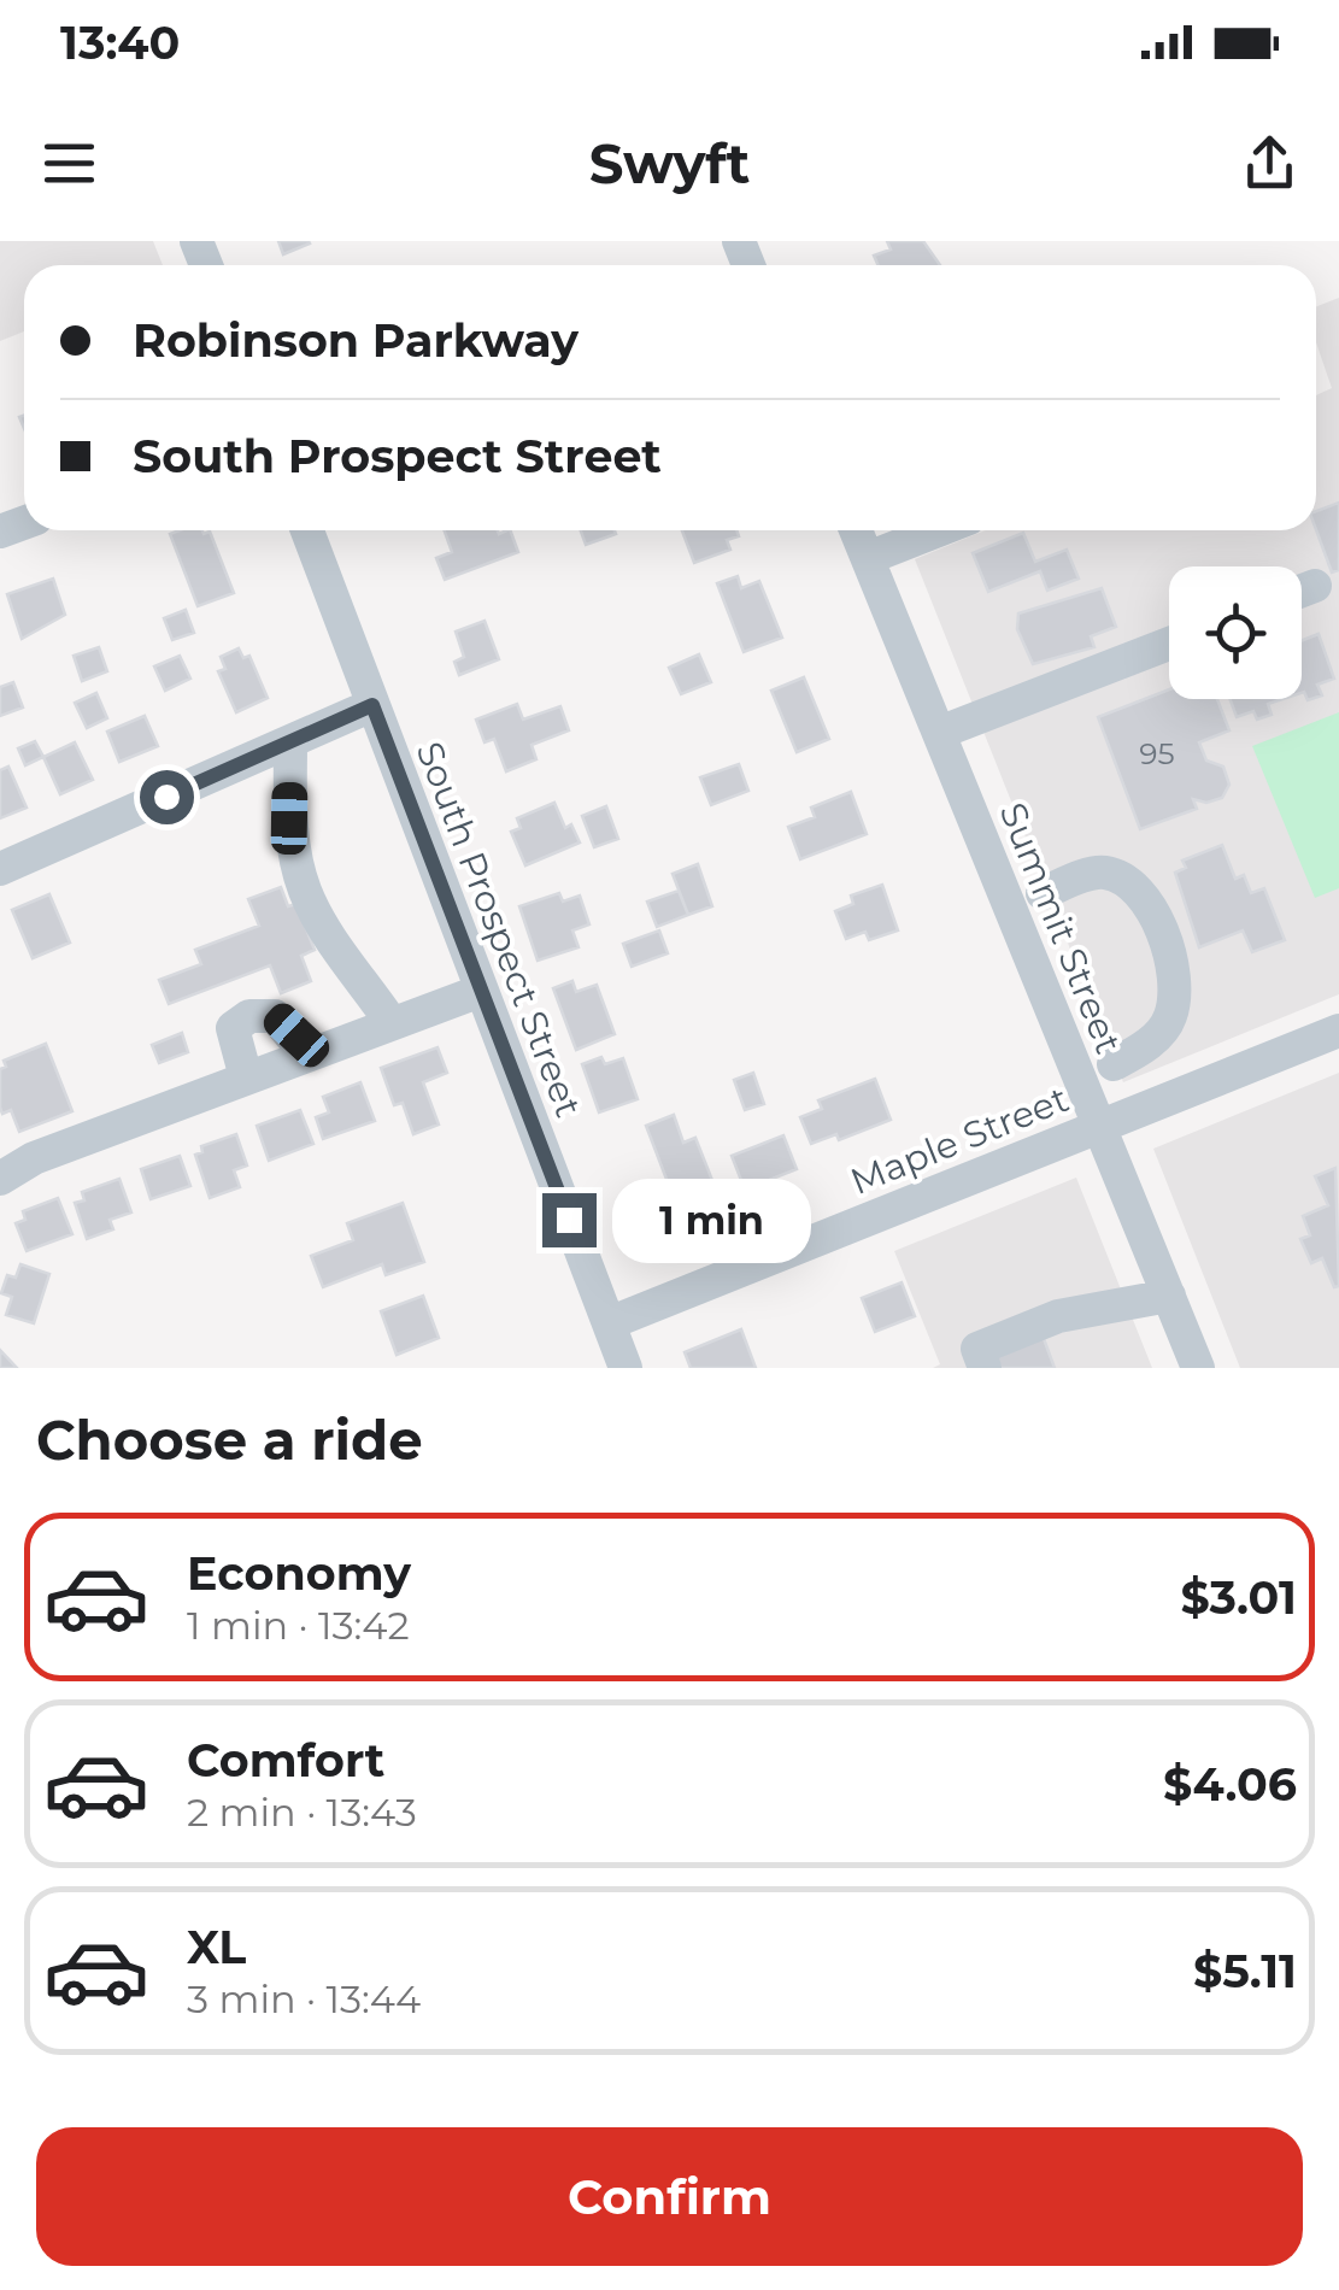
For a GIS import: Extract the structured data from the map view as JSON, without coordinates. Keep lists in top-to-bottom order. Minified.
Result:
{"streets":{"street":["Summit Street","South Prospect Street","Maple Street"]},"crossings":[["Summit Street","Maple Street"],["South Prospect Street","Maple Street"]],"house_numbers":["95"],"page":{"status":"13:40","header":"Swyft","banner":["Robinson Parkway","South Prospect Street"],"bubble":"1 min","heading":"Choose a ride","list":[{"name":"Economy","note":"1 min · 13:42","value":"$3.01"},{"name":"Comfort","note":"2 min · 13:43","value":"$4.06"},{"name":"XL","note":"3 min · 13:44","value":"$5.11"}],"buttons":"Confirm"}}
